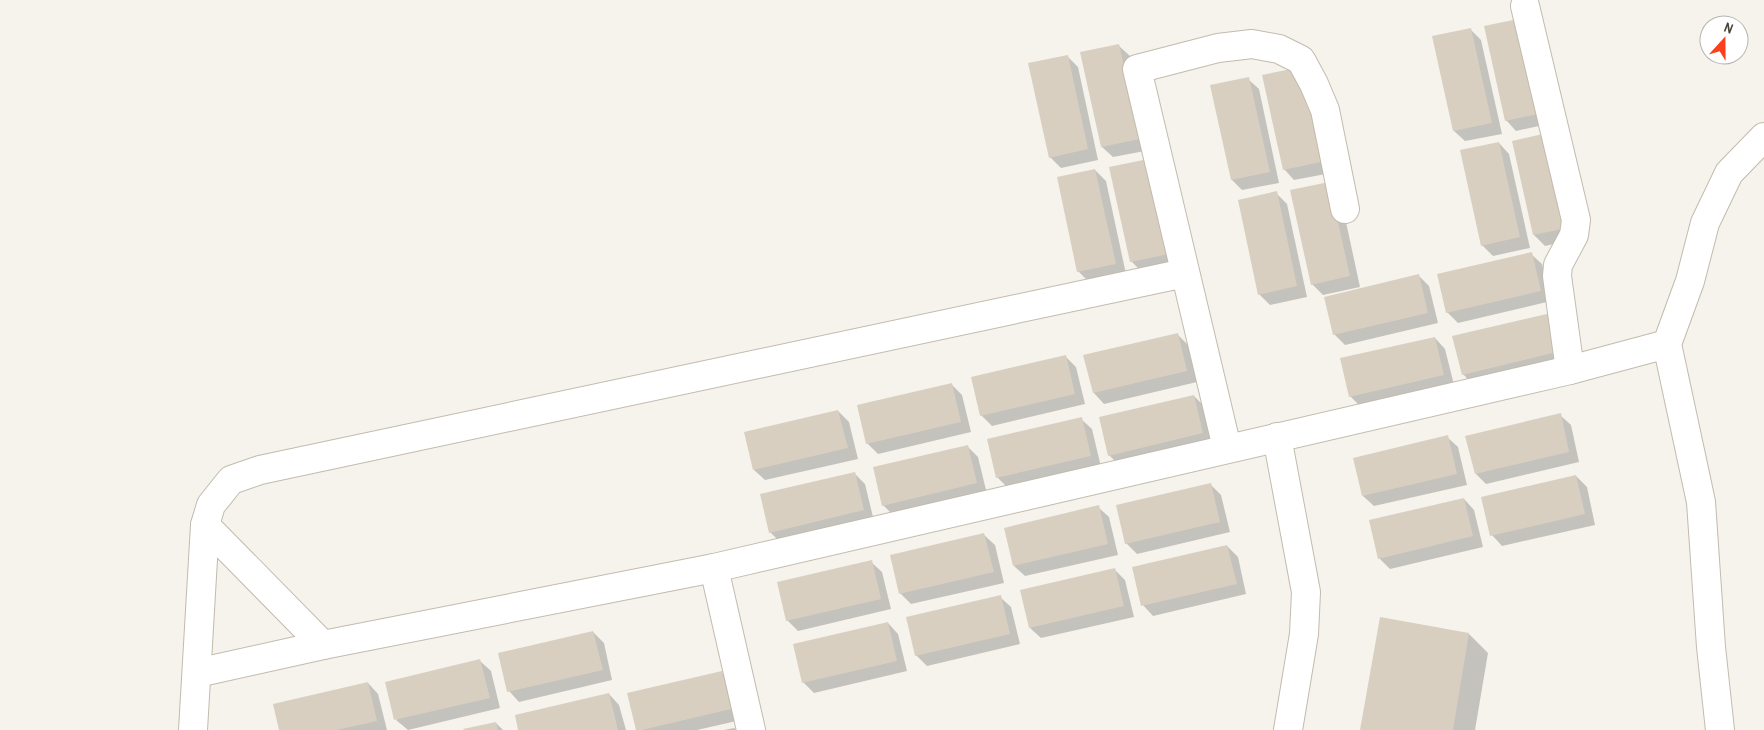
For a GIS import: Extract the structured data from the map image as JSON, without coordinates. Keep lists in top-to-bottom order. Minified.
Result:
{"north":"top"}
